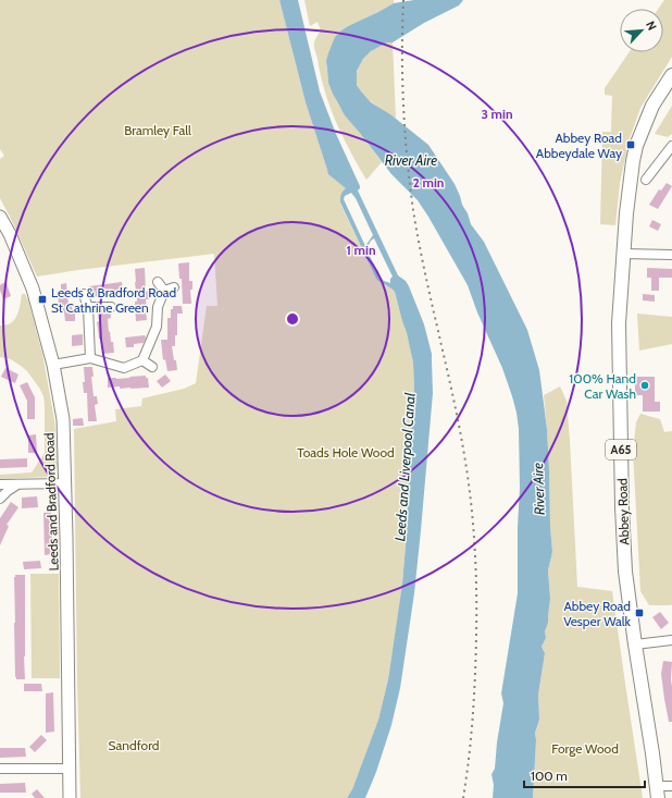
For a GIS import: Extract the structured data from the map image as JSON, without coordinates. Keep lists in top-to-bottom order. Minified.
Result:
{"streets":{"main road":["A65","Leeds and Bradford Road","Abbey Road"]},"water":["River Aire","Leeds and Liverpool Canal"],"parks":["Bramley Fall","Toads Hole Wood","Sandford","Forge Wood"],"places":{"transit":["Abbey Road Abbeydale Way","Leeds & Bradford Road St Cathrine Green","Abbey Road Vesper Walk"],"other":["100% Hand Car Wash"]},"scale_bar":"100 m","north":"top right","rings":["3 min","2 min","1 min"]}
